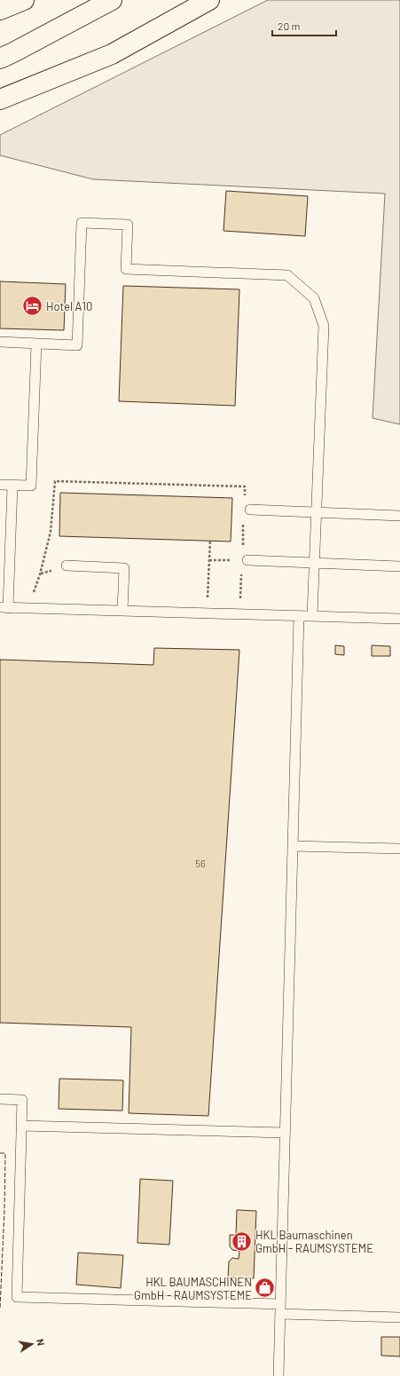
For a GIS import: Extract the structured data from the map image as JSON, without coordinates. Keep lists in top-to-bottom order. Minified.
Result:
{"places":{"hotel":["Hotel A10"],"building":["HKL Baumaschinen GmbH - RAUMSYSTEME"],"shop":["HKL BAUMASCHINEN GmbH - RAUMSYSTEME"]},"house_numbers":["56"],"scale_bar":"20 m","north":"right"}
